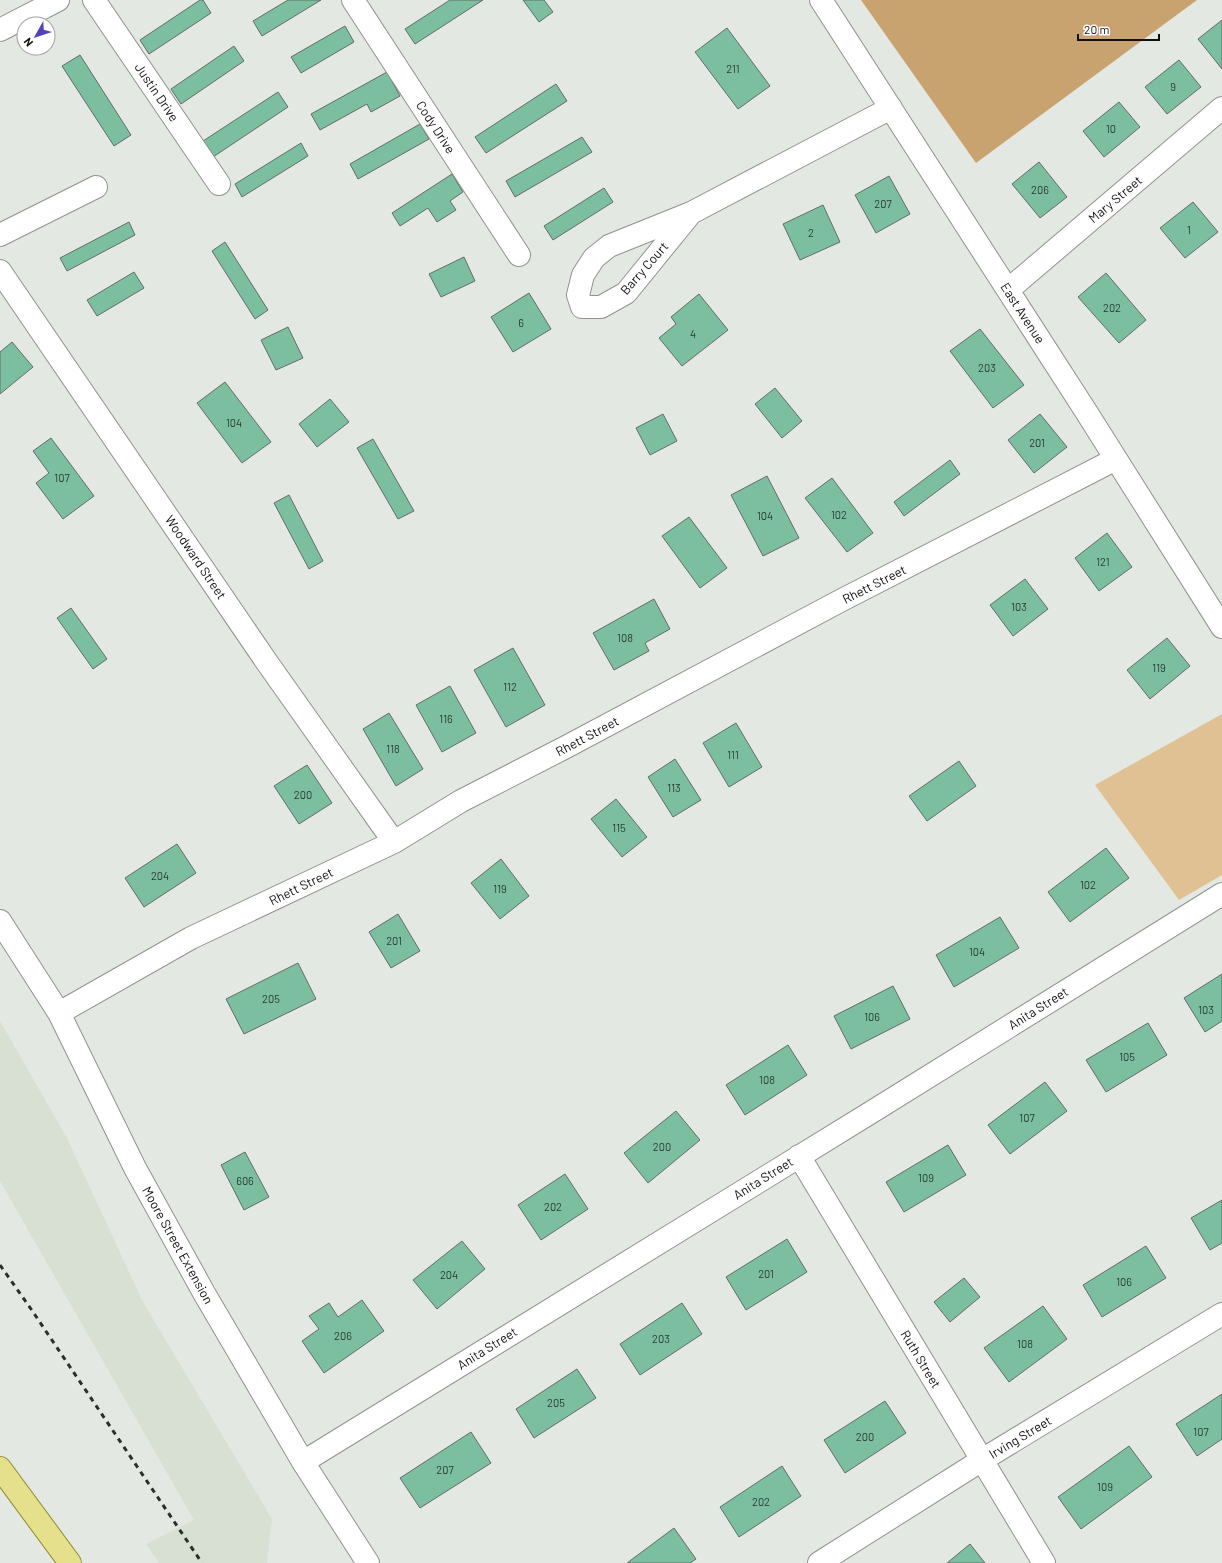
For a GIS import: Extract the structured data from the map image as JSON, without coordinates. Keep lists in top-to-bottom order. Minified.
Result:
{"streets":{"street":["Justin Drive","Cody Drive","Mary Street","Barry Court","East Avenue","Woodward Street","Rhett Street","Anita Street","Moore Street Extension","Ruth Street","Irving Street"]},"crossings":[["Mary Street","East Avenue"],["Barry Court","East Avenue"],["East Avenue","Rhett Street"],["Woodward Street","Rhett Street"],["Rhett Street","Moore Street Extension"],["Anita Street","Moore Street Extension"],["Anita Street","Ruth Street"],["Ruth Street","Irving Street"]],"house_numbers":["211","9","10","206","207","1","2","202","6","4","203","104","201","107","102","104","121","103","108","119","112","116","118","111","113","200","115","204","102","119","201","104","205","103","106","105","108","107","200","109","606","202","201","204","106","206","203","108","205","107","200","207","109","202"],"scale_bar":"20 m","north":"bottom left"}
